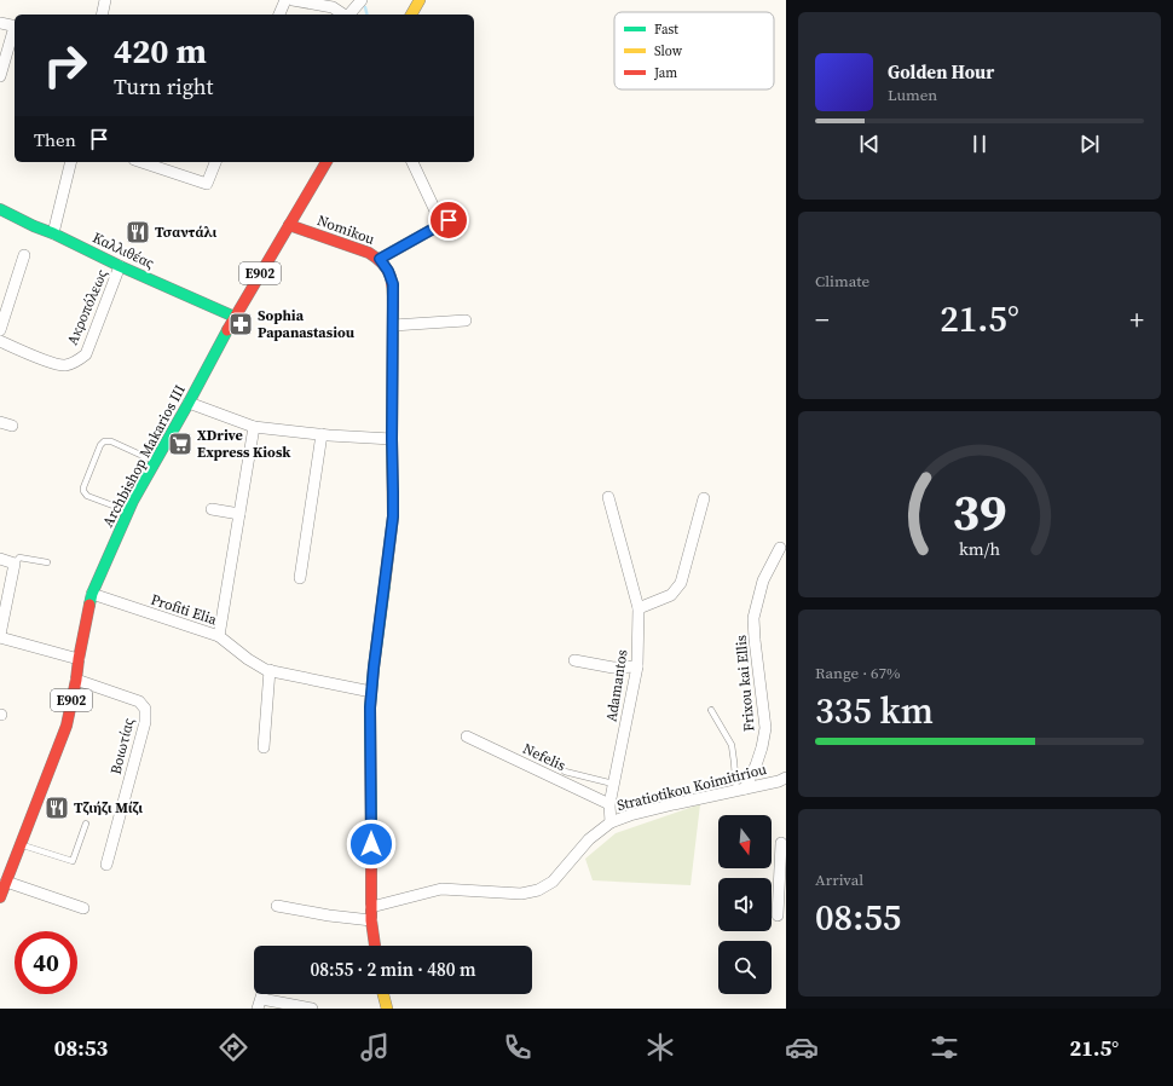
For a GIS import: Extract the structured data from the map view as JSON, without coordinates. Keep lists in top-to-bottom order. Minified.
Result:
{"streets":{"street":["Nomikou","Καλλιθέας","E902","Ακροπόλεως","Archbishop Makarios III","Profiti Elia","Frixou kai Ellis","Adamantos","Βοιωτίας","Nefelis","Stratiotikou Koimitiriou"]},"crossings":[["Nomikou","Archbishop Makarios III"],["Nomikou","Profiti Elia"],["Nomikou","Stratiotikou Koimitiriou"],["Καλλιθέας","Ακροπόλεως"],["Καλλιθέας","Archbishop Makarios III"],["Archbishop Makarios III","Profiti Elia"],["Archbishop Makarios III","Βοιωτίας"],["Frixou kai Ellis","Stratiotikou Koimitiriou"],["Adamantos","Nefelis"],["Adamantos","Stratiotikou Koimitiriou"]],"places":{"restaurant":["Τσαντάλι","Τζιήζι Μίζι"],"pharmacy":["Sophia Papanastasiou"],"supermarket":["XDrive Express Kiosk"]},"legend":["Fast","Slow","Jam"],"north":"bottom","page":{"turn":["420 m","Turn right"],"song":["Golden Hour","Lumen"],"then":"Then","tile":["Climate",["Range · 67%","335 km"],["Arrival","08:55"]],"heat":["−","21.5°","+"],"limit":"40","trip":"08:55 · 2 min · 480 m","tabs":["08:53","21.5°"],"gauge":["39","km/h"]}}
